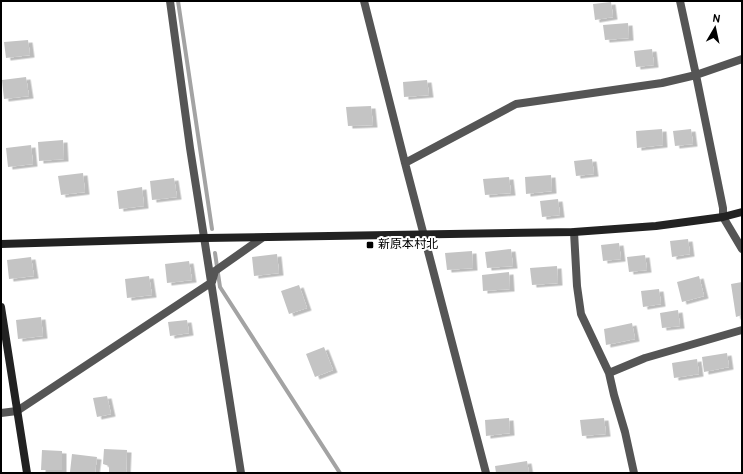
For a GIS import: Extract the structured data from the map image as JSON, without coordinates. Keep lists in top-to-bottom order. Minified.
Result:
{"places":{"transit":["新原本村北"]},"north":"top"}
